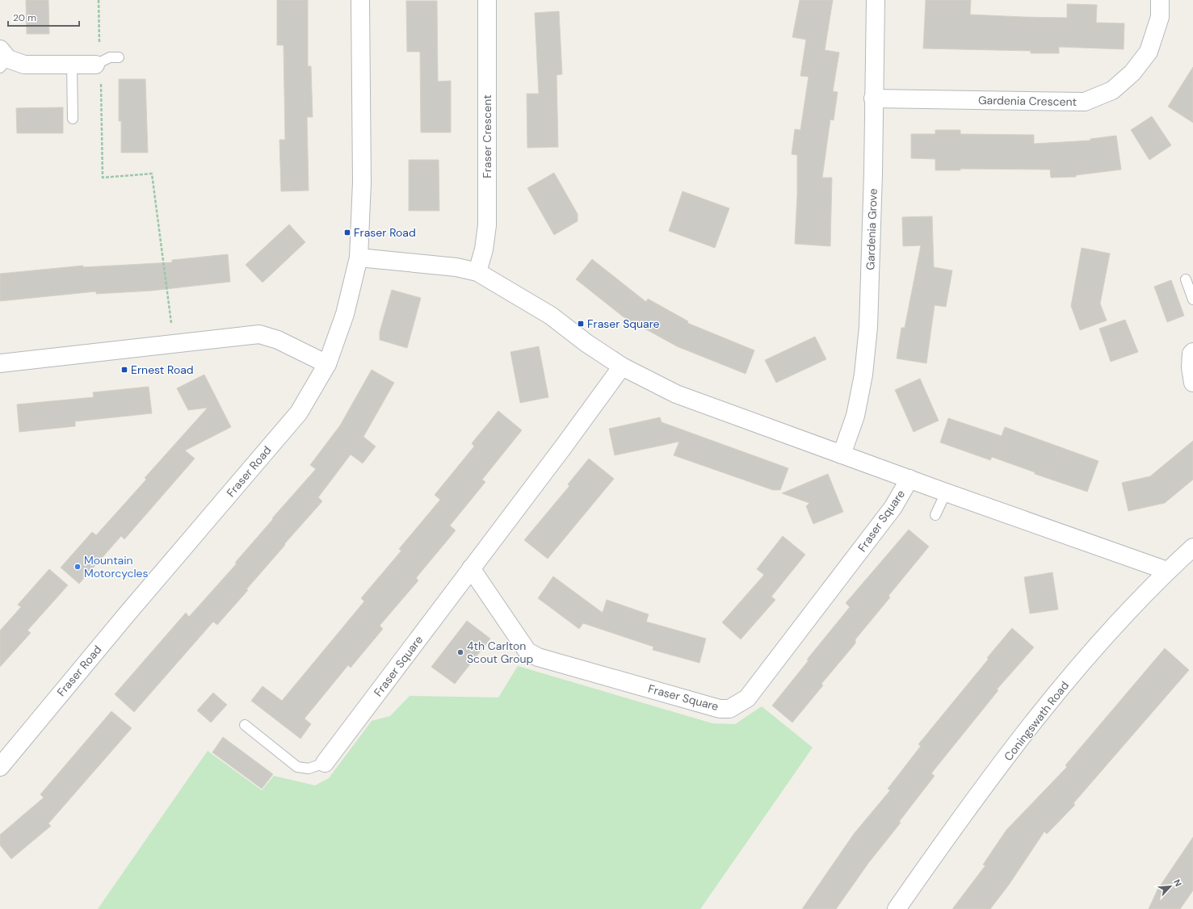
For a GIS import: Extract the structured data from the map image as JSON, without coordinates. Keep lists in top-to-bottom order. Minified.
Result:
{"streets":{"street":["Gardenia Crescent","Fraser Crescent","Gardenia Grove","Fraser Road","Fraser Square","Coningswath Road"]},"crossings":[["Gardenia Crescent","Gardenia Grove"],["Fraser Crescent","Fraser Square"],["Gardenia Grove","Fraser Square"],["Fraser Road","Fraser Square"],["Fraser Square","Coningswath Road"]],"places":{"transit":["Fraser Road","Fraser Square","Ernest Road"],"other":["Mountain Motorcycles","4th Carlton Scout Group"]},"scale_bar":"20 m","north":"top right"}
